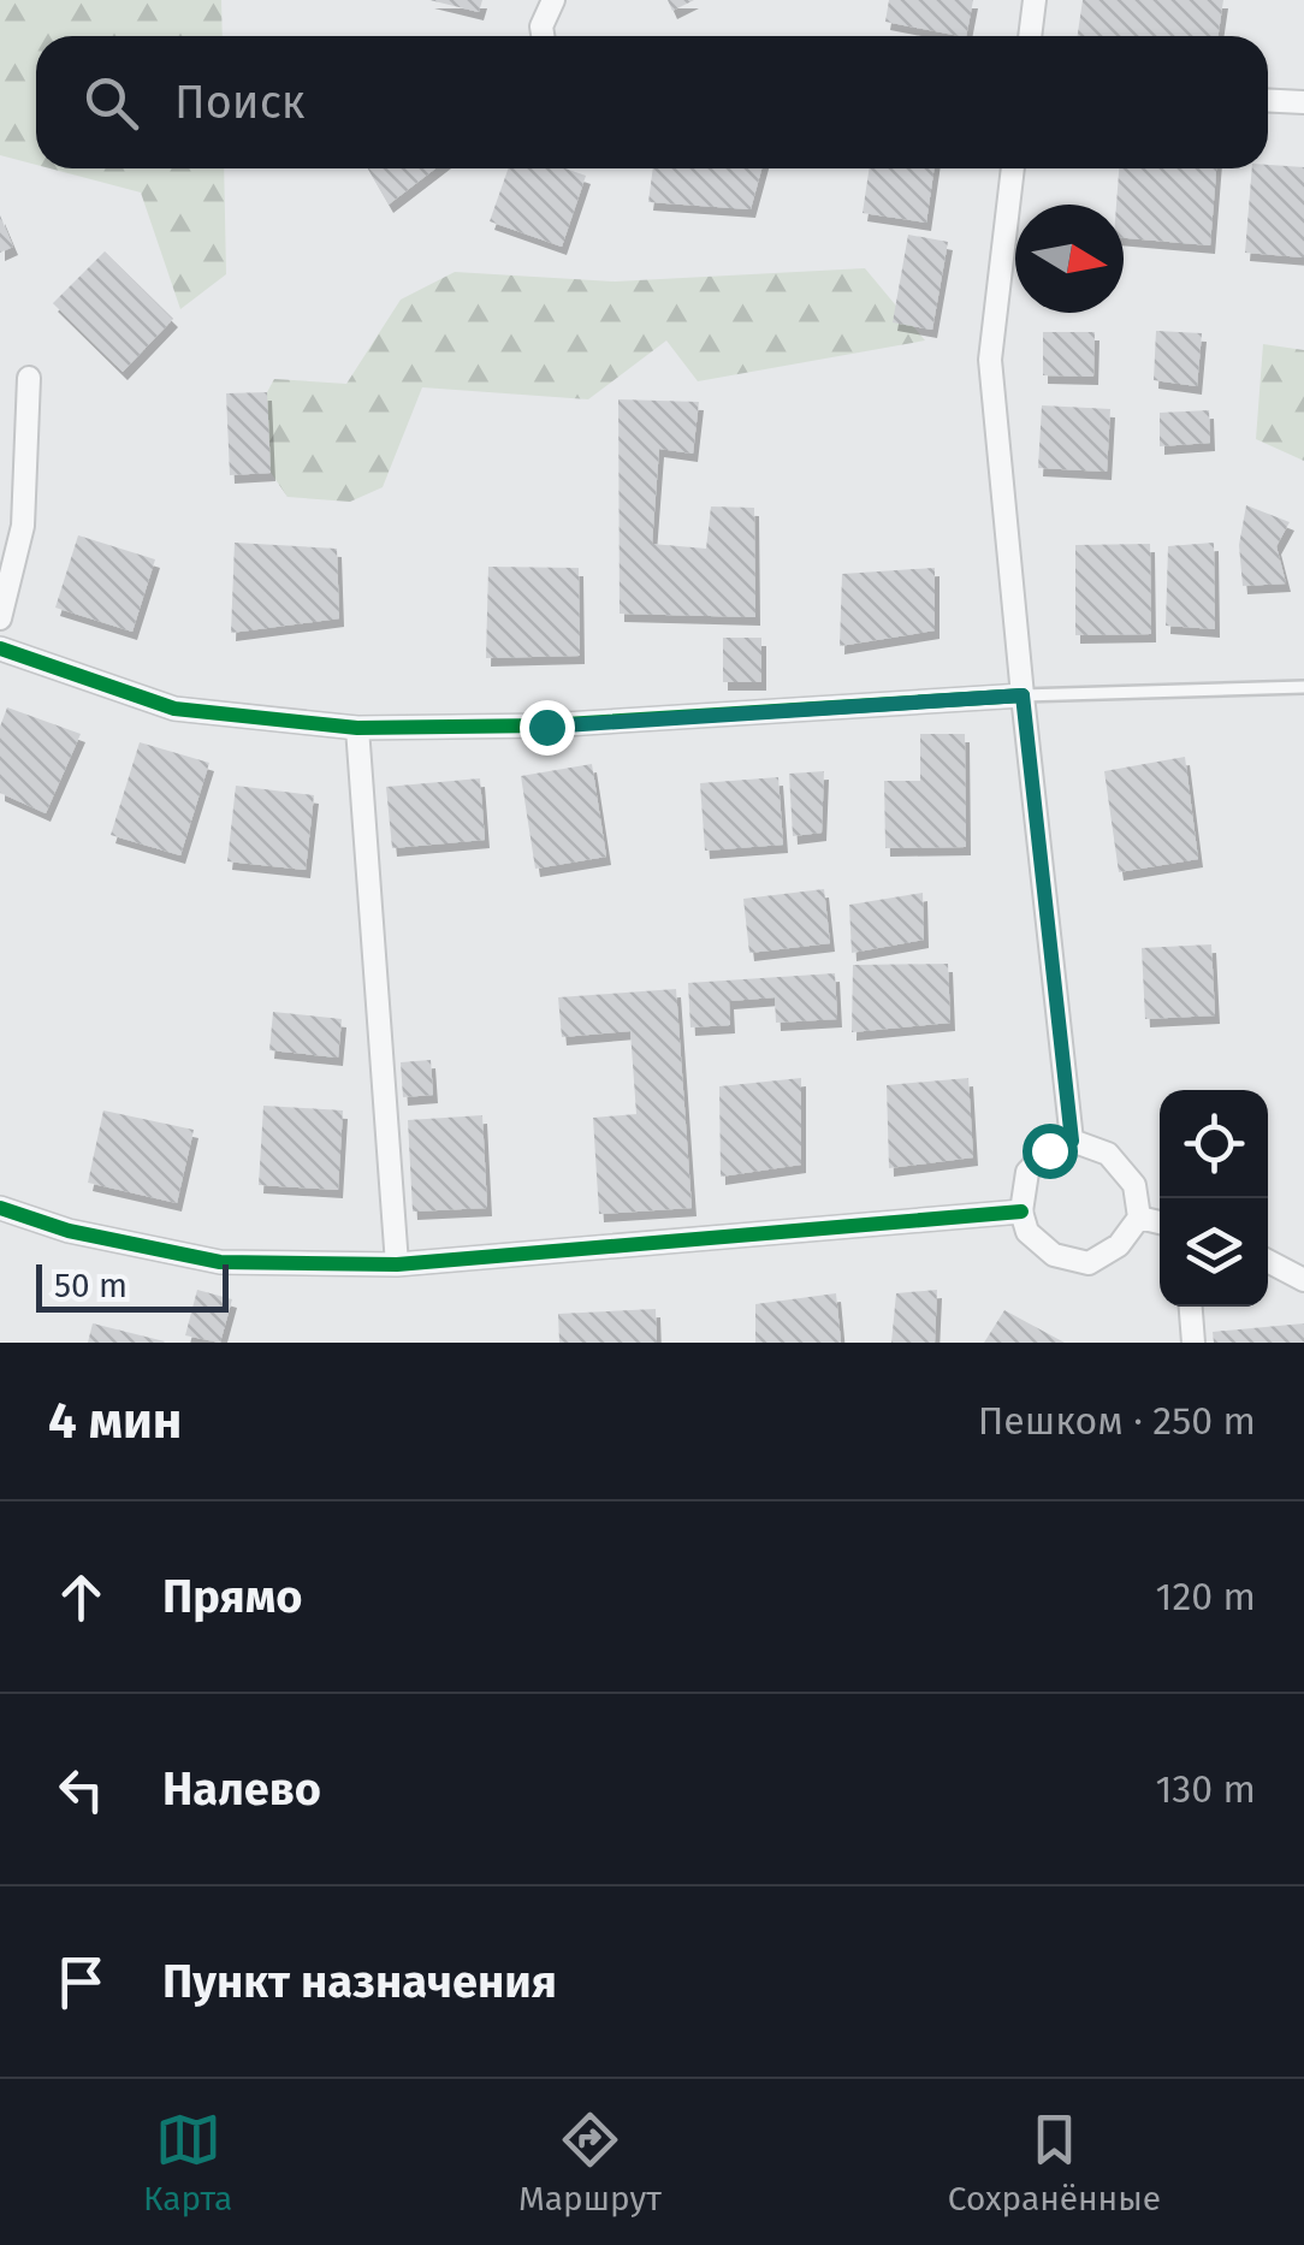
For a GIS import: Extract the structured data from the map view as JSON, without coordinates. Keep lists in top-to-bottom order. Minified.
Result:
{"scale_bar":"50 m","north":"right","page":{"search":"Поиск","scale":"50 m","heading":["4 мин","Пешком · 250 m"],"list":[["Прямо","120 m"],["Налево","130 m"],"Пункт назначения"],"nav":["Карта","Маршрут","Сохранённые"]}}
